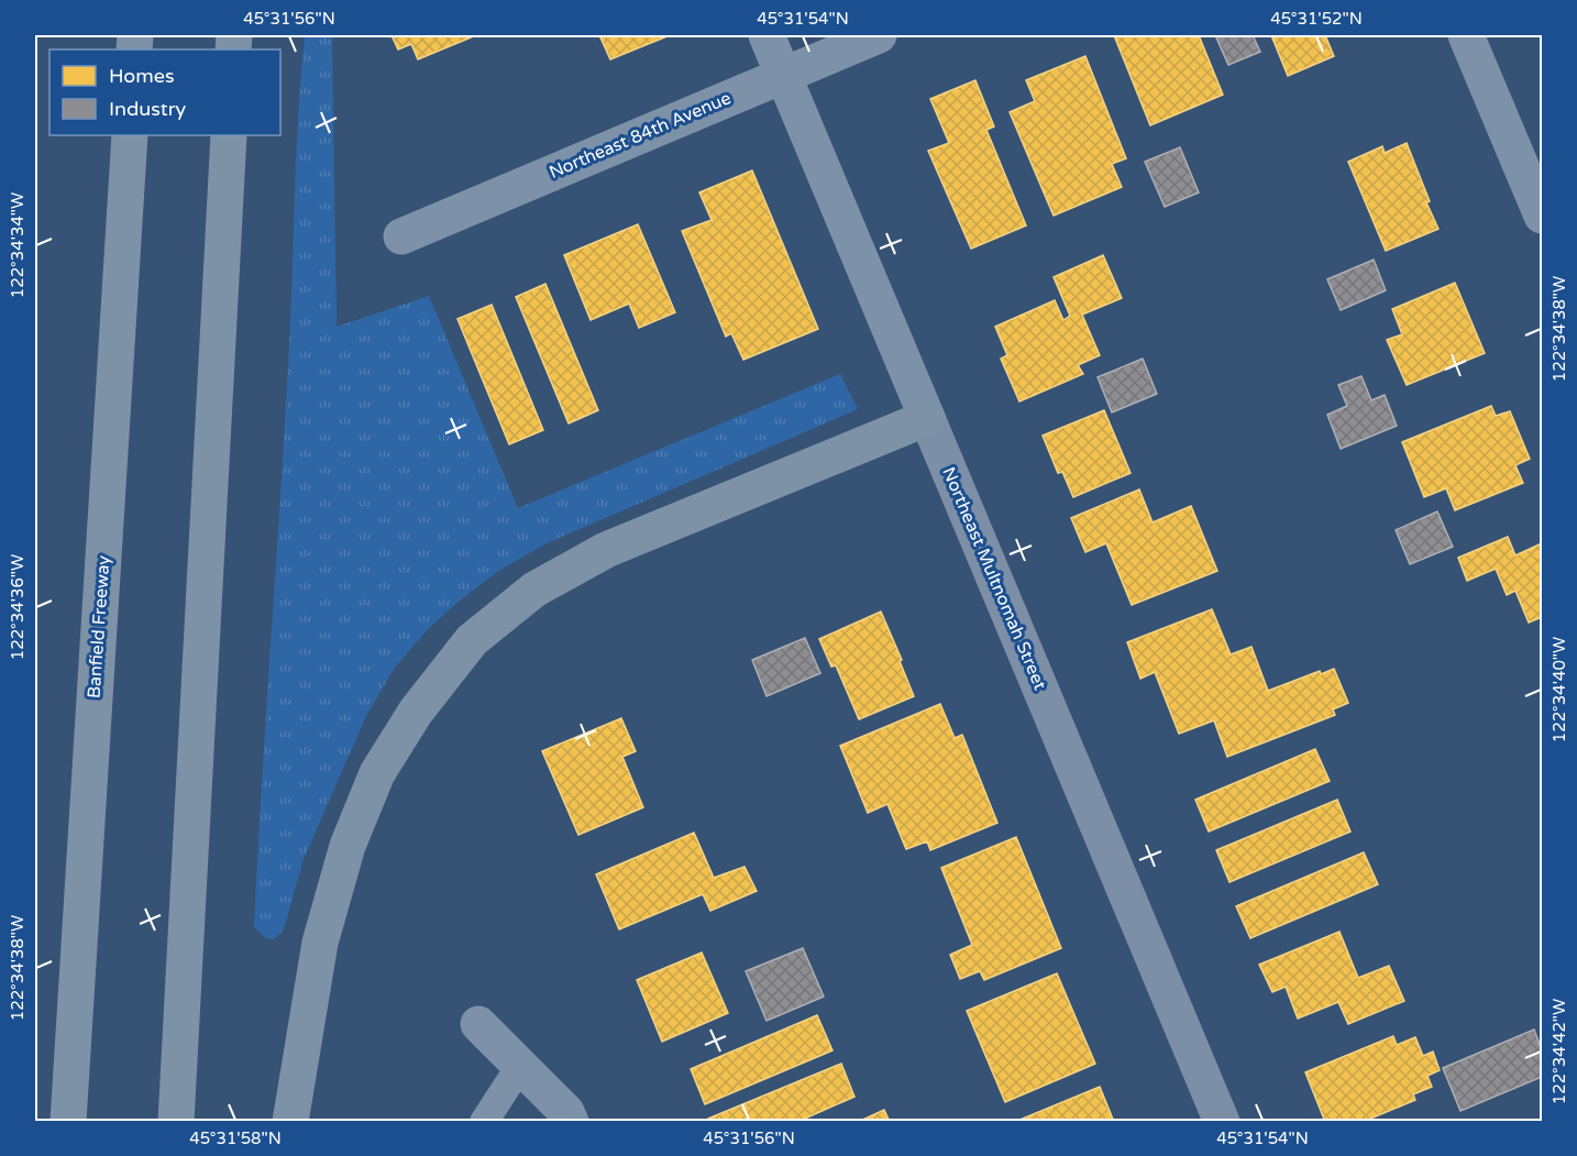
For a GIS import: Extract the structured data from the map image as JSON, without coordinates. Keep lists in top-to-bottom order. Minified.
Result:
{"streets":{"highway":["Banfield Freeway"],"main road":["Northeast Multnomah Street"],"street":["Northeast 84th Avenue"]},"crossings":[["Northeast 84th Avenue","Northeast Multnomah Street"]],"legend":["Homes","Industry"],"coordinates":["45°31'56\"N","45°31'54\"N","45°31'52\"N","122°34'34\"W","122°34'38\"W","122°34'36\"W","122°34'40\"W","122°34'42\"W","45°31'58\"N"]}
